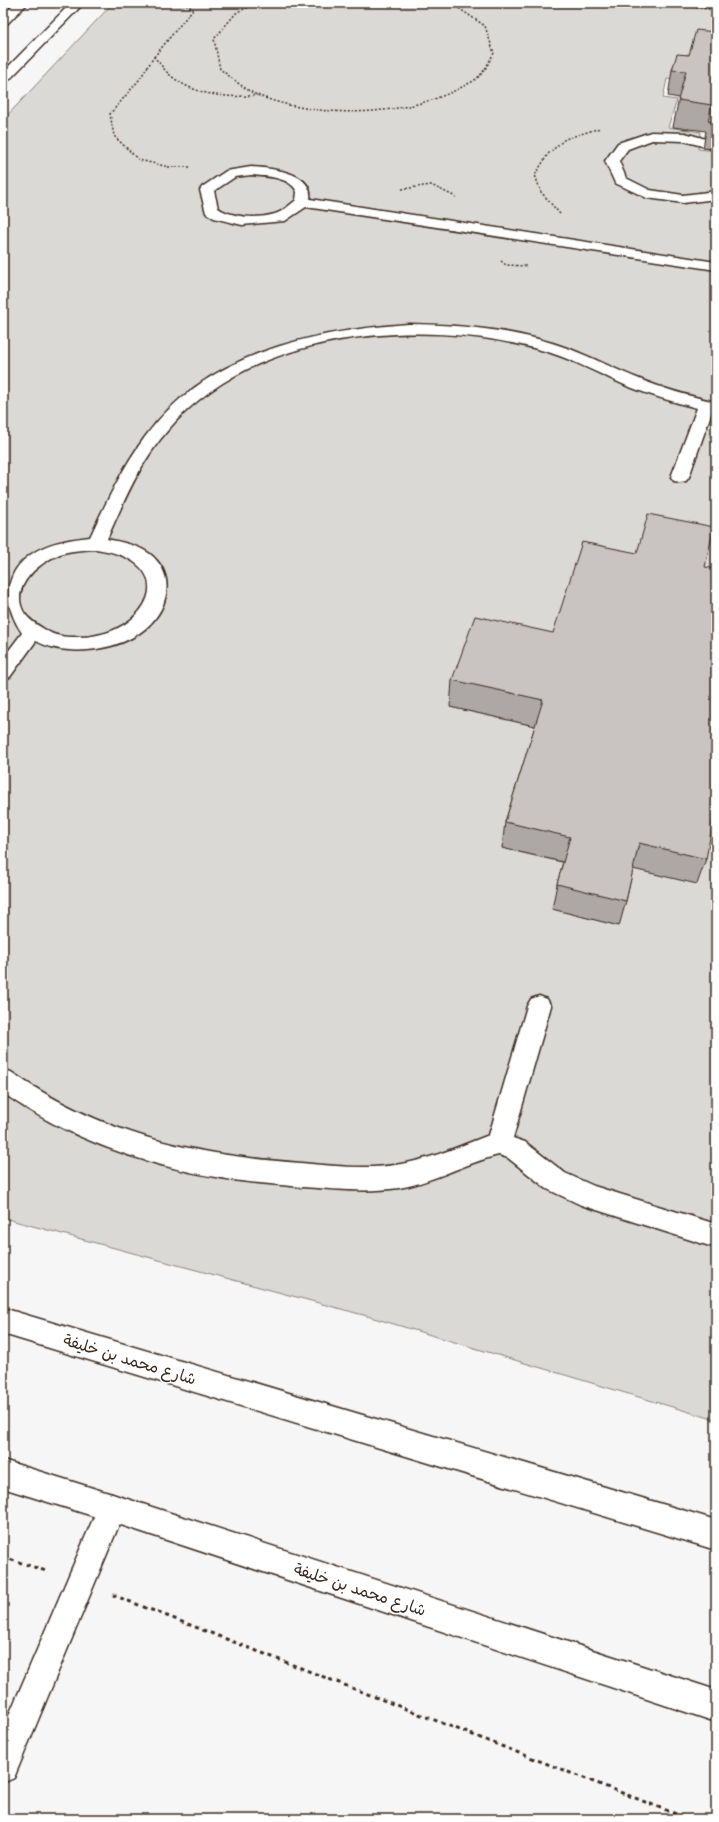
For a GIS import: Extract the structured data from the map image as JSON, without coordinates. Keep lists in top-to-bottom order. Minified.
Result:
{"streets":{"main road":["شارع محمد بن خليفة"]}}
